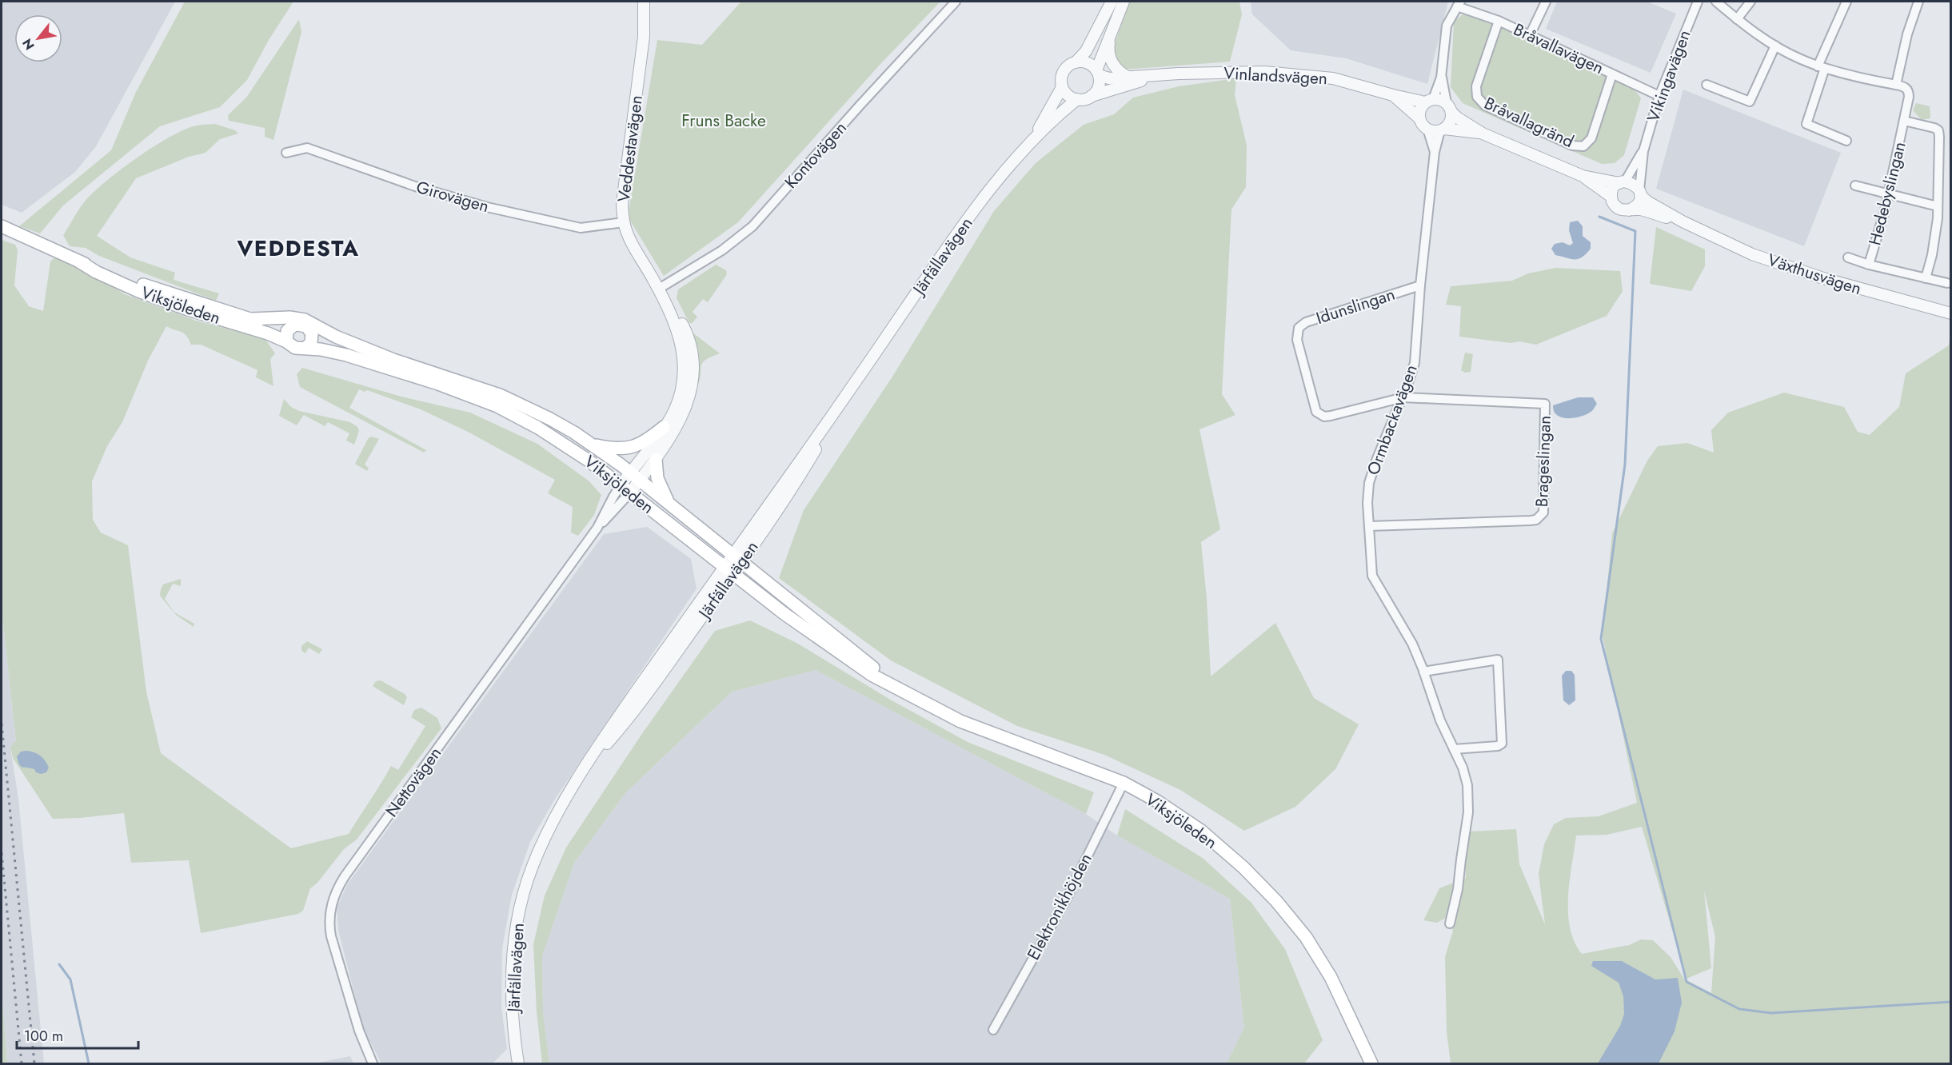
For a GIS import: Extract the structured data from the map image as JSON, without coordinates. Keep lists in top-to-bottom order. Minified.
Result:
{"streets":{"main road":["Viksjöleden"],"street":["Bråvallavägen","Vinlandsvägen","Vikingavägen","Bråvallagränd","Veddestavägen","Kontovägen","Hedebyslingan","Girovägen","Järfällavägen","Växthusvägen","Idunslingan","Ormbackavägen","Brageslingan","Nettovägen","Elektronikhöjden"]},"crossings":[["Bråvallavägen","Vikingavägen"],["Bråvallavägen","Bråvallagränd"],["Vinlandsvägen","Järfällavägen"],["Vinlandsvägen","Ormbackavägen"],["Vikingavägen","Växthusvägen"],["Veddestavägen","Kontovägen"],["Veddestavägen","Girovägen"],["Veddestavägen","Viksjöleden"],["Veddestavägen","Nettovägen"],["Järfällavägen","Viksjöleden"],["Viksjöleden","Nettovägen"],["Viksjöleden","Elektronikhöjden"],["Idunslingan","Ormbackavägen"],["Idunslingan","Brageslingan"],["Ormbackavägen","Brageslingan"]],"districts":["VEDDESTA"],"parks":["Fruns Backe"],"scale_bar":"100 m","north":"bottom left"}
